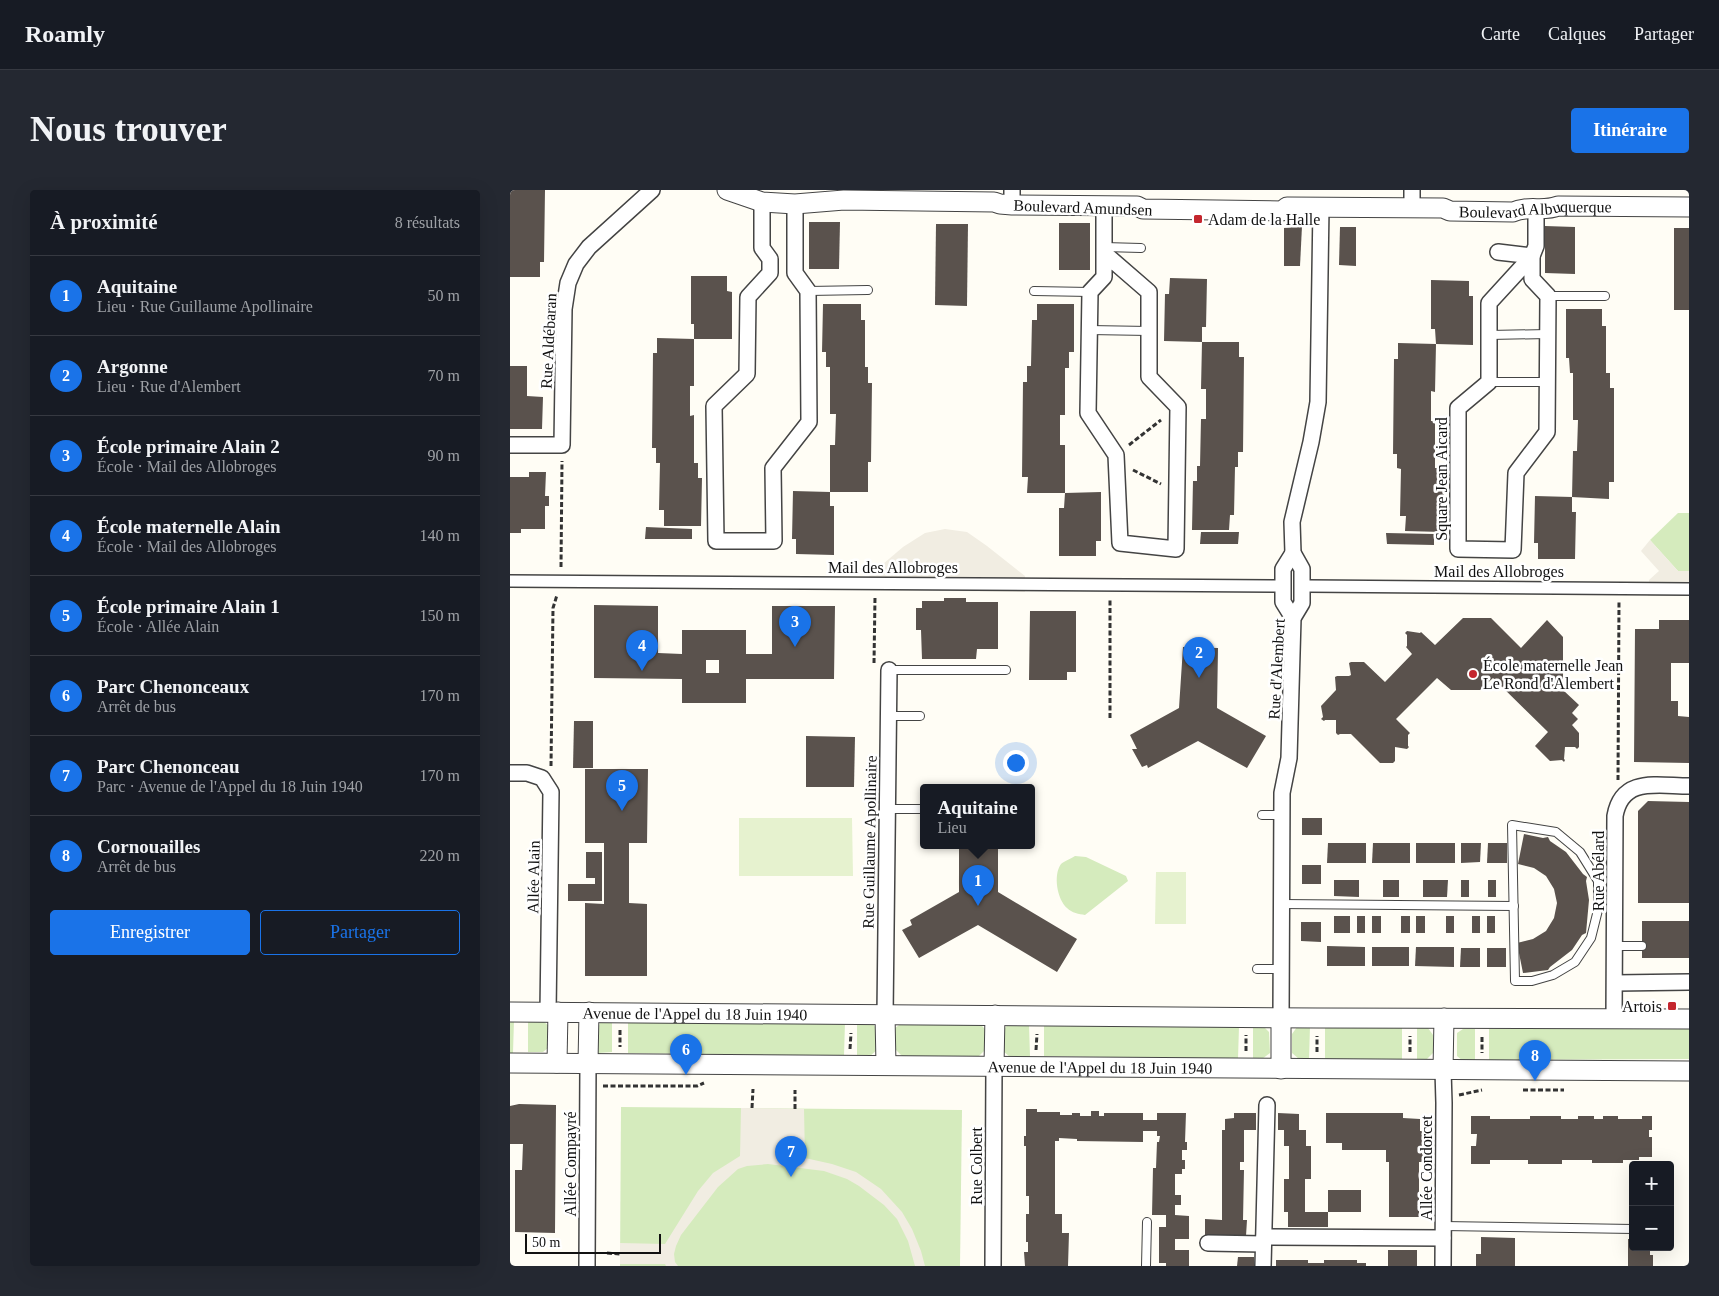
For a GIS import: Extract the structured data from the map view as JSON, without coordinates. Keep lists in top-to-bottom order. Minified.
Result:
{"streets":{"street":["Boulevard Amundsen","Boulevard Albuquerque","Rue Aldébaran","Square Jean Aicard","Mail des Allobroges","Rue d'Alembert","Rue Guillaume Apollinaire","Rue Abélard","Allée Alain","Avenue de l'Appel du 18 Juin 1940","Allée Compayré","Rue Colbert","Allée Condorcet"]},"crossings":[["Boulevard Amundsen","Boulevard Albuquerque"],["Boulevard Amundsen","Rue d'Alembert"],["Boulevard Albuquerque","Rue d'Alembert"],["Rue d'Alembert","Avenue de l'Appel du 18 Juin 1940"],["Rue Guillaume Apollinaire","Avenue de l'Appel du 18 Juin 1940"],["Rue Abélard","Avenue de l'Appel du 18 Juin 1940"],["Allée Alain","Avenue de l'Appel du 18 Juin 1940"],["Avenue de l'Appel du 18 Juin 1940","Allée Compayré"],["Avenue de l'Appel du 18 Juin 1940","Rue Colbert"],["Avenue de l'Appel du 18 Juin 1940","Allée Condorcet"]],"places":{"transit":["Adam de la Halle","Artois"],"other":["École maternelle Jean Le Rond d'Alembert"]},"scale_bar":"50 m","page":{"header":"Roamly","nav":["Carte","Calques","Partager"],"buttons":["Itinéraire",["Enregistrer","Partager"]],"title":"Nous trouver","heading":["À proximité","8 résultats"],"list":[{"mark":"1","name":"Aquitaine","note":"Lieu · Rue Guillaume Apollinaire","value":"50 m"},{"mark":"2","name":"Argonne","note":"Lieu · Rue d'Alembert","value":"70 m"},{"mark":"3","name":"École primaire Alain 2","note":"École · Mail des Allobroges","value":"90 m"},{"mark":"4","name":"École maternelle Alain","note":"École · Mail des Allobroges","value":"140 m"},{"mark":"5","name":"École primaire Alain 1","note":"École · Allée Alain","value":"150 m"},{"mark":"6","name":"Parc Chenonceaux","note":"Arrêt de bus","value":"170 m"},{"mark":"7","name":"Parc Chenonceau","note":"Parc · Avenue de l'Appel du 18 Juin 1940","value":"170 m"},{"mark":"8","name":"Cornouailles","note":"Arrêt de bus","value":"220 m"}],"pins":["3","4","2","5","1","6","8","7"],"popup":["Aquitaine","Lieu"],"map_buttons":["+","−"],"scale":"50 m"}}
